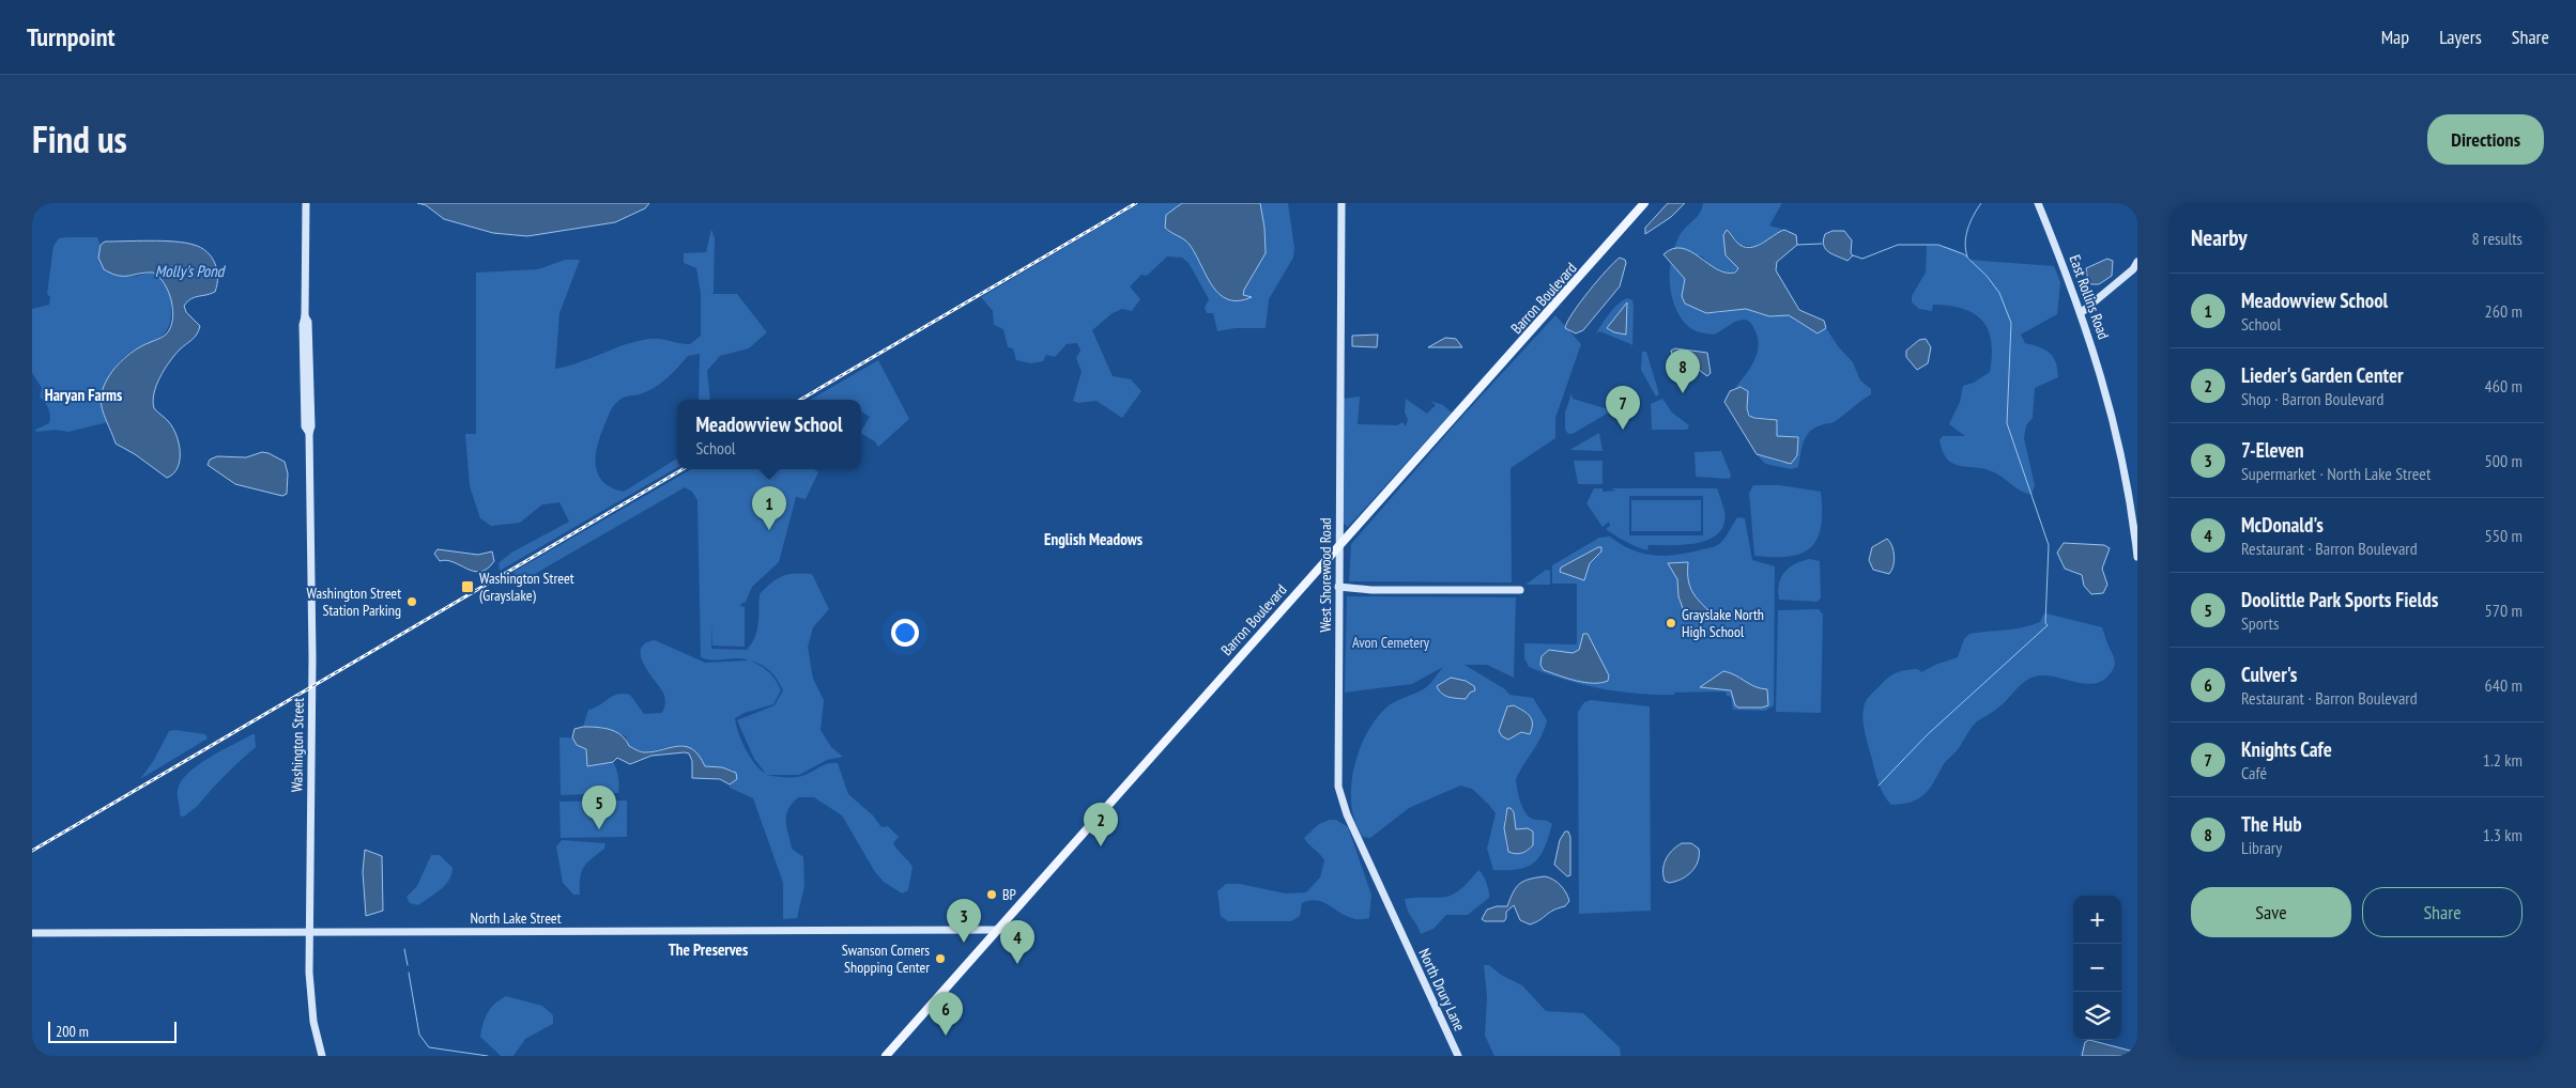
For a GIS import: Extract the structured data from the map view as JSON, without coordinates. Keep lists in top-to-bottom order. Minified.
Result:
{"streets":{"main road":["East Rollins Road","Barron Boulevard","West Shorewood Road","Washington Street","North Lake Street","North Drury Lane"]},"crossings":[["Barron Boulevard","West Shorewood Road"],["Barron Boulevard","North Lake Street"],["West Shorewood Road","North Drury Lane"],["Washington Street","North Lake Street"]],"districts":["Haryan Farms","English Meadows","The Preserves"],"water":["Molly's Pond"],"parks":["Avon Cemetery"],"places":{"transit":["Washington Street (Grayslake)"],"other":["Washington Street Station Parking","Grayslake North High School","BP","Swanson Corners Shopping Center"]},"scale_bar":"200 m","page":{"header":"Turnpoint","nav":["Map","Layers","Share"],"title":"Find us","buttons":["Directions",["Save","Share"]],"heading":["Nearby","8 results"],"list":[{"mark":"1","name":"Meadowview School","note":"School","value":"260 m"},{"mark":"2","name":"Lieder's Garden Center","note":"Shop · Barron Boulevard","value":"460 m"},{"mark":"3","name":"7-Eleven","note":"Supermarket · North Lake Street","value":"500 m"},{"mark":"4","name":"McDonald's","note":"Restaurant · Barron Boulevard","value":"550 m"},{"mark":"5","name":"Doolittle Park Sports Fields","note":"Sports","value":"570 m"},{"mark":"6","name":"Culver's","note":"Restaurant · Barron Boulevard","value":"640 m"},{"mark":"7","name":"Knights Cafe","note":"Café","value":"1.2 km"},{"mark":"8","name":"The Hub","note":"Library","value":"1.3 km"}],"pins":["8","7","1","5","2","3","4","6"],"popup":["Meadowview School","School"],"map_buttons":["+","−"],"scale":"200 m"}}
